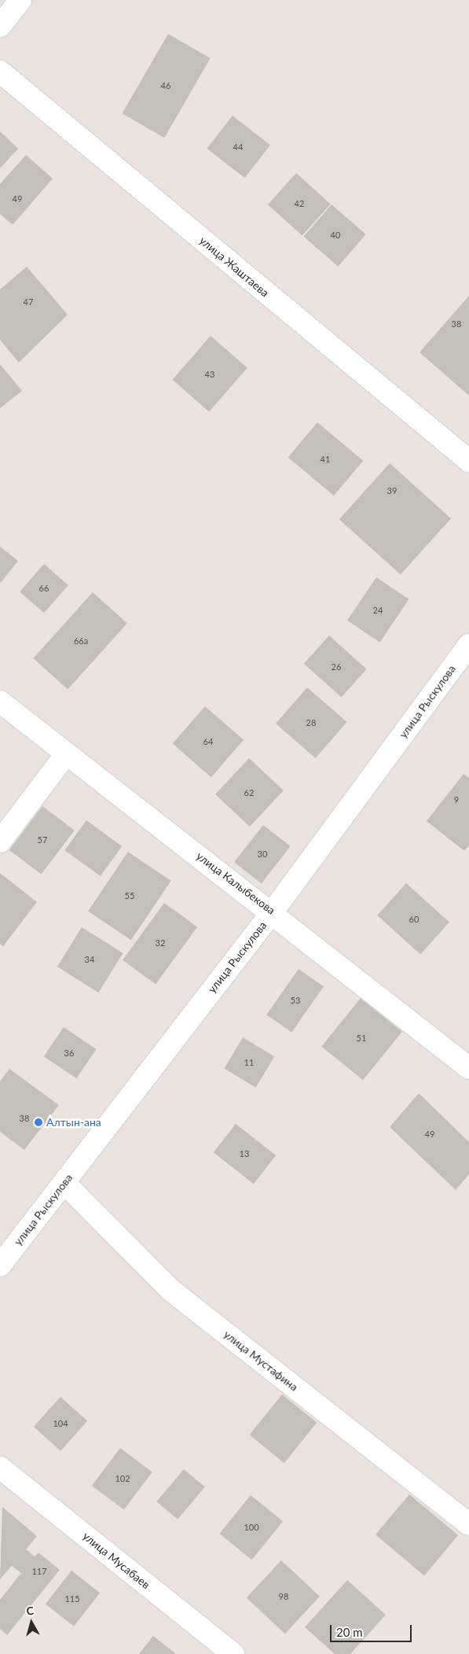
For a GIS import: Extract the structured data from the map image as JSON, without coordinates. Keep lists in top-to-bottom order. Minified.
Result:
{"streets":{"street":["улица Жаштаева","улица Рыскулова","улица Калыбекова","улица Мустафина","улица Мусабаев"]},"crossings":[["улица Рыскулова","улица Калыбекова"],["улица Рыскулова","улица Мустафина"]],"places":["Алтын-ана"],"house_numbers":["46","44","49","42","40","47","38","43","41","39","66","24","66а","26","28","64","62","9","57","30","55","60","32","34","53","51","36","11","38","49","13","104","102","100","117","98","115"],"scale_bar":"20 m","north":"top"}
